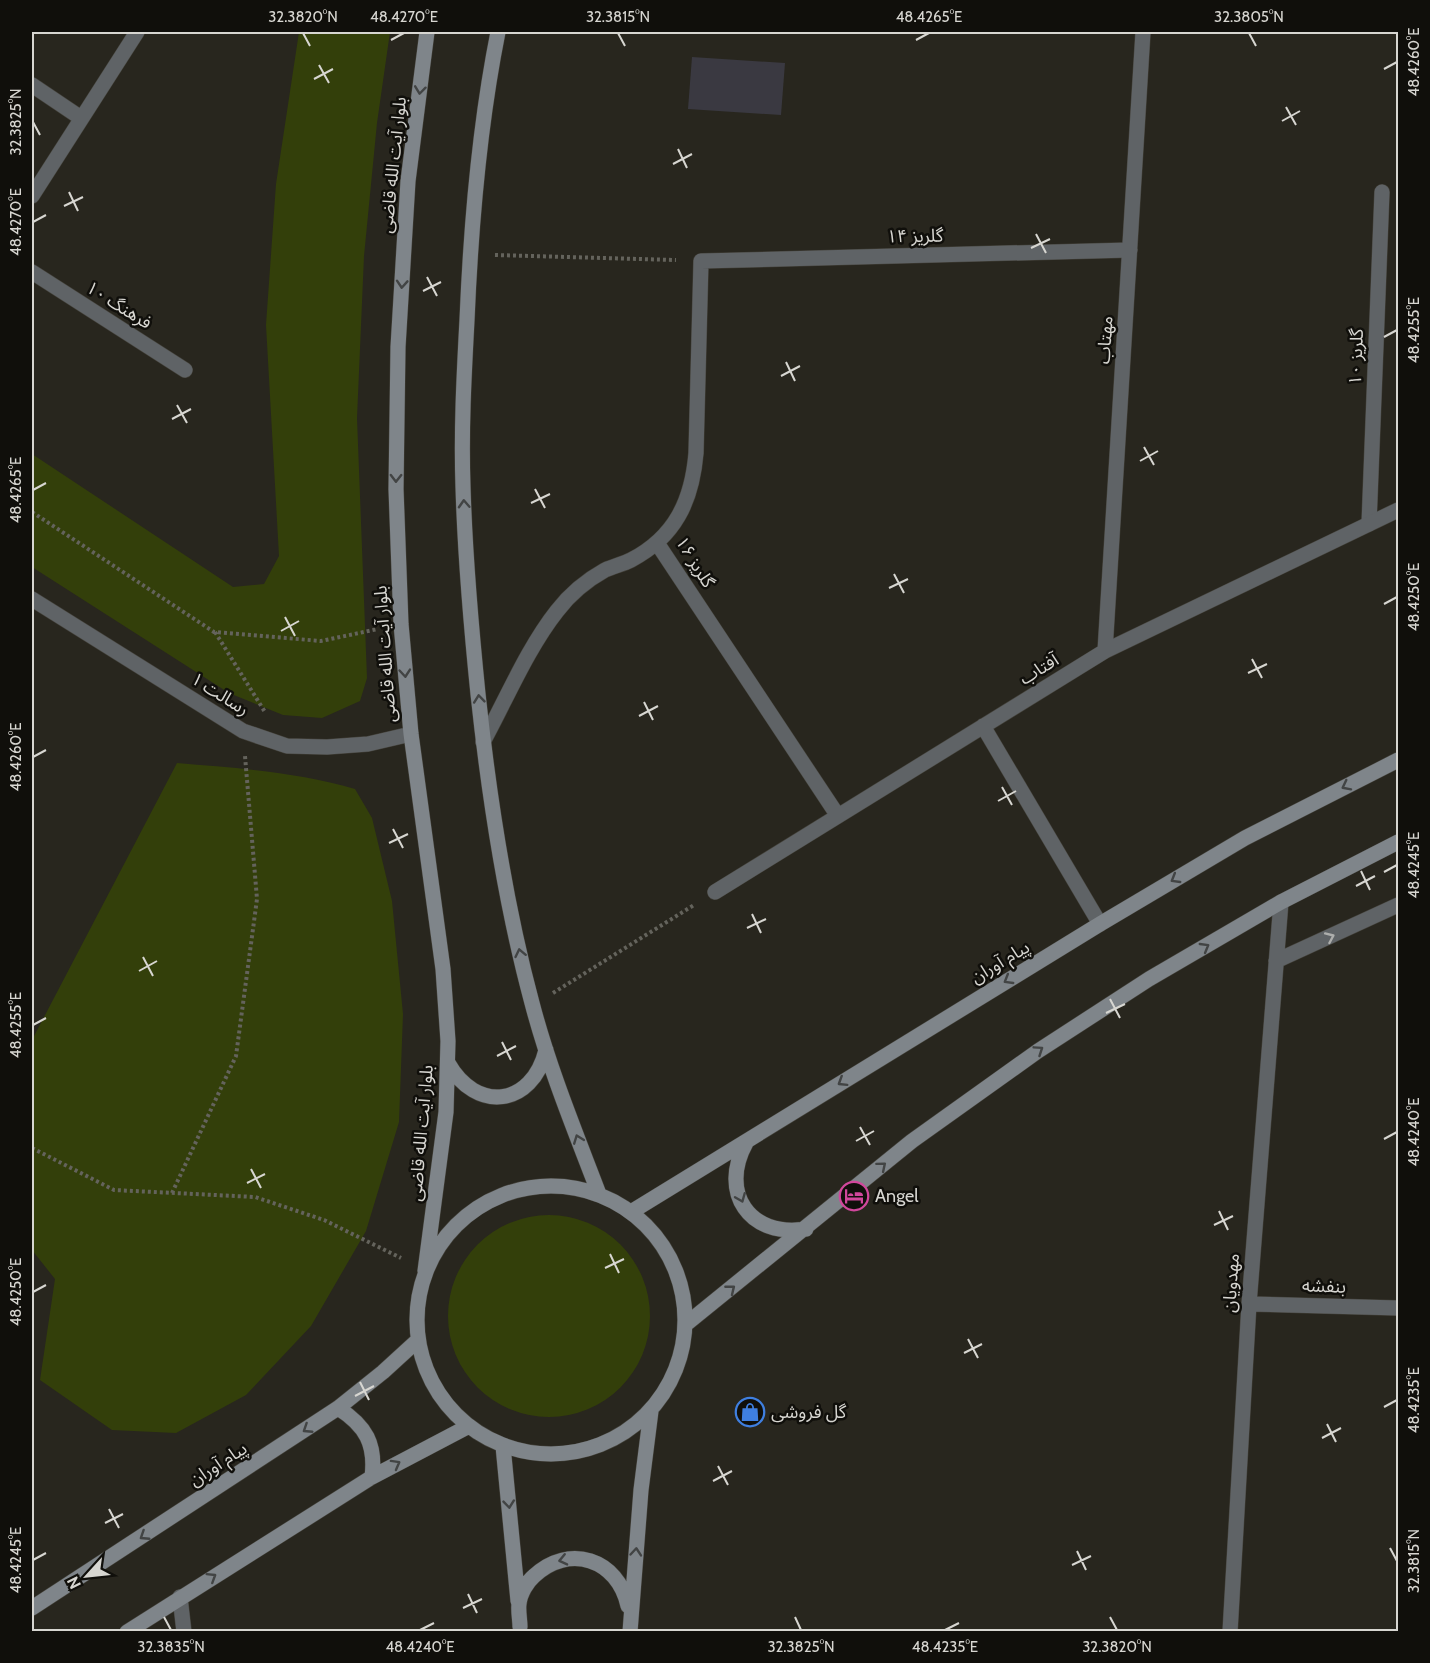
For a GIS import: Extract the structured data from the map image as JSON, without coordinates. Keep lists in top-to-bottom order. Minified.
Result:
{"streets":{"main road":["بلوار آیت ‌الله قاضی","پیام آوران"],"street":["گلریز ۱۴","فرهنگ ۱۰","مهتاب","گلریز ۱۰","گلریز ۱۶","آفتاب","رسالت ۱","مهدویان","بنفشه"]},"crossings":[["بلوار آیت ‌الله قاضی","رسالت ۱"],["گلریز ۱۴","مهتاب"],["گلریز ۱۴","گلریز ۱۶"],["مهتاب","آفتاب"],["گلریز ۱۰","آفتاب"],["گلریز ۱۶","آفتاب"],["مهدویان","بنفشه"]],"places":{"hotel":["Angel"],"shop":["گل فروشی"]},"north":"bottom left","coordinates":["32.3820°N","48.4270°E","32.3815°N","48.4265°E","32.3805°N","48.4260°E","32.3825°N","48.4255°E","48.4250°E","48.4245°E","48.4240°E","48.4235°E","32.3835°N"]}
